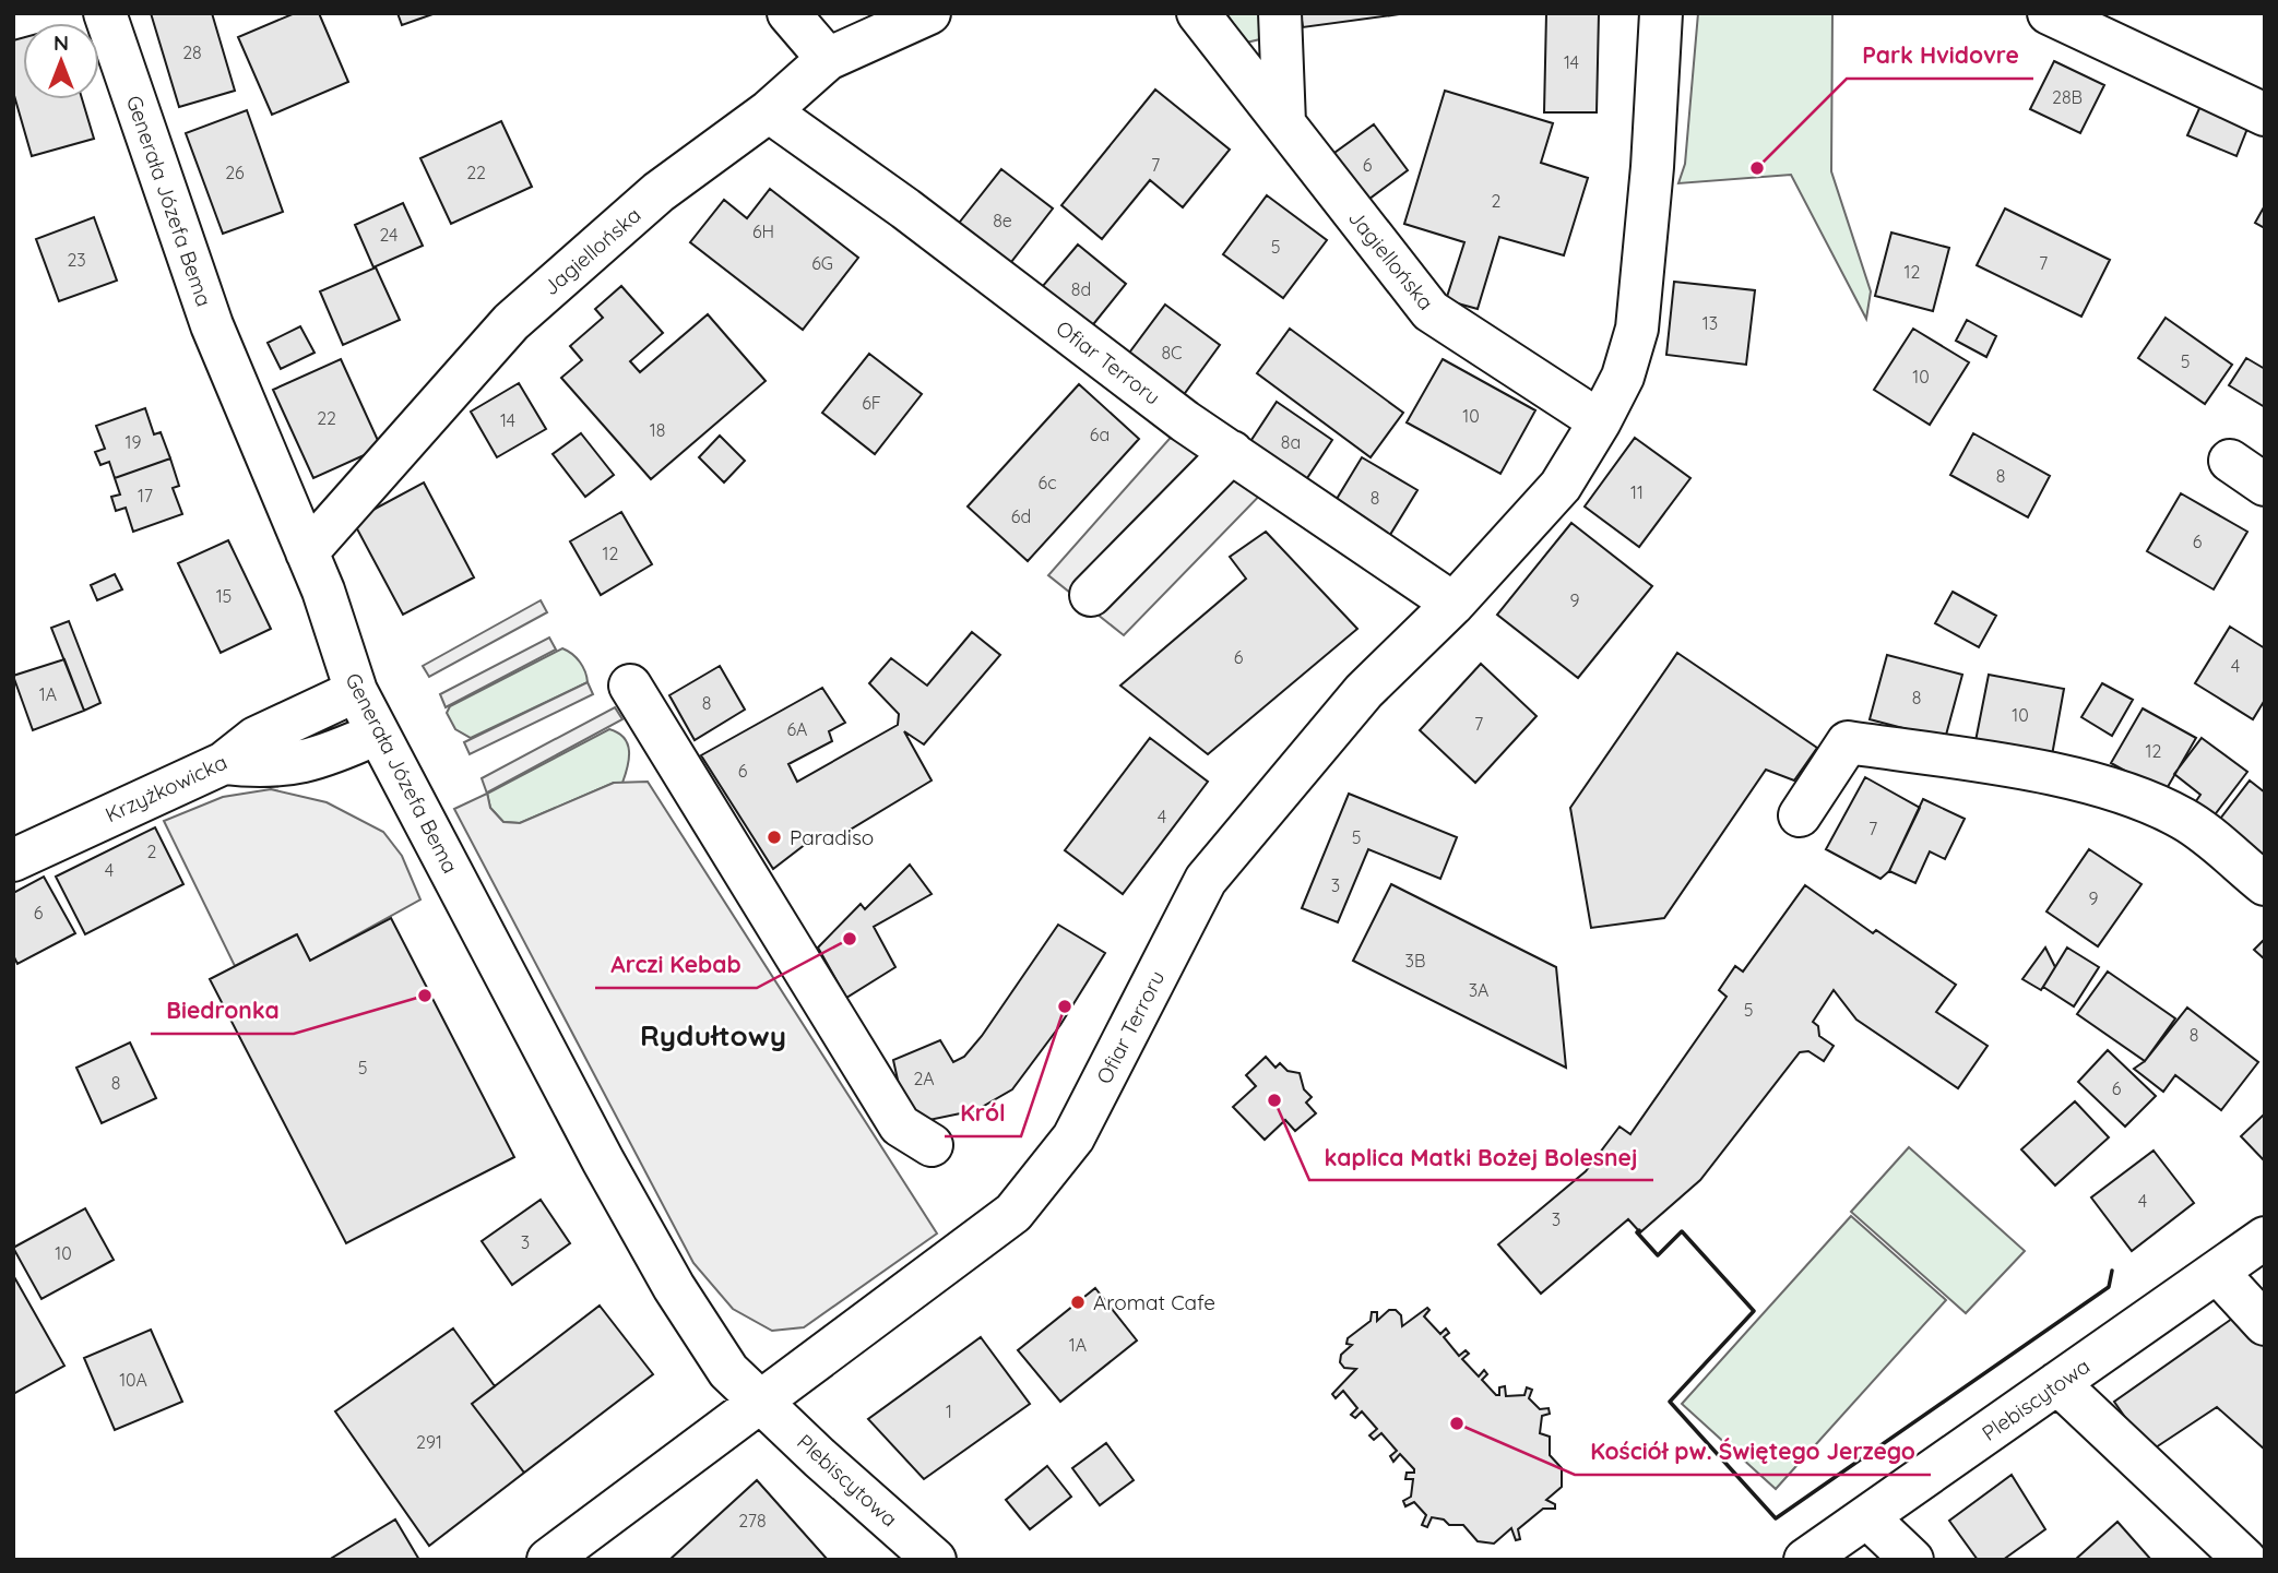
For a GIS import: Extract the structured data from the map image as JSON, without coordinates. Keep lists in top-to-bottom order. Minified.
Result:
{"streets":{"street":["Generała Józefa Bema","Jagiellońska","Ofiar Terroru","Krzyżkowicka","Plebiscytowa"]},"crossings":[["Generała Józefa Bema","Jagiellońska"],["Generała Józefa Bema","Ofiar Terroru"],["Generała Józefa Bema","Krzyżkowicka"],["Generała Józefa Bema","Plebiscytowa"],["Jagiellońska","Ofiar Terroru"],["Ofiar Terroru","Plebiscytowa"]],"districts":["Rydułtowy"],"places":["Park Hvidovre","Paradiso","Arczi Kebab","Biedronka","Król","kaplica Matki Bożej Bolesnej","Aromat Cafe","Kościół pw. Świętego Jerzego"],"house_numbers":["28","14","28B","7","6","26","22","2","8e","6H","24","5","23","6G","7","12","8d","13","8C","5","10","6F","10","22","14","18","6a","19","8a","8","6c","11","17","8","6d","6","12","15","9","6","4","1A","8","8","10","7","6A","12","6","4","7","5","2","4","3","9","6","3B","3A","5","8","5","2A","8","6","4","3","3","10","1A","10A","1","291","278"],"north":"top"}
